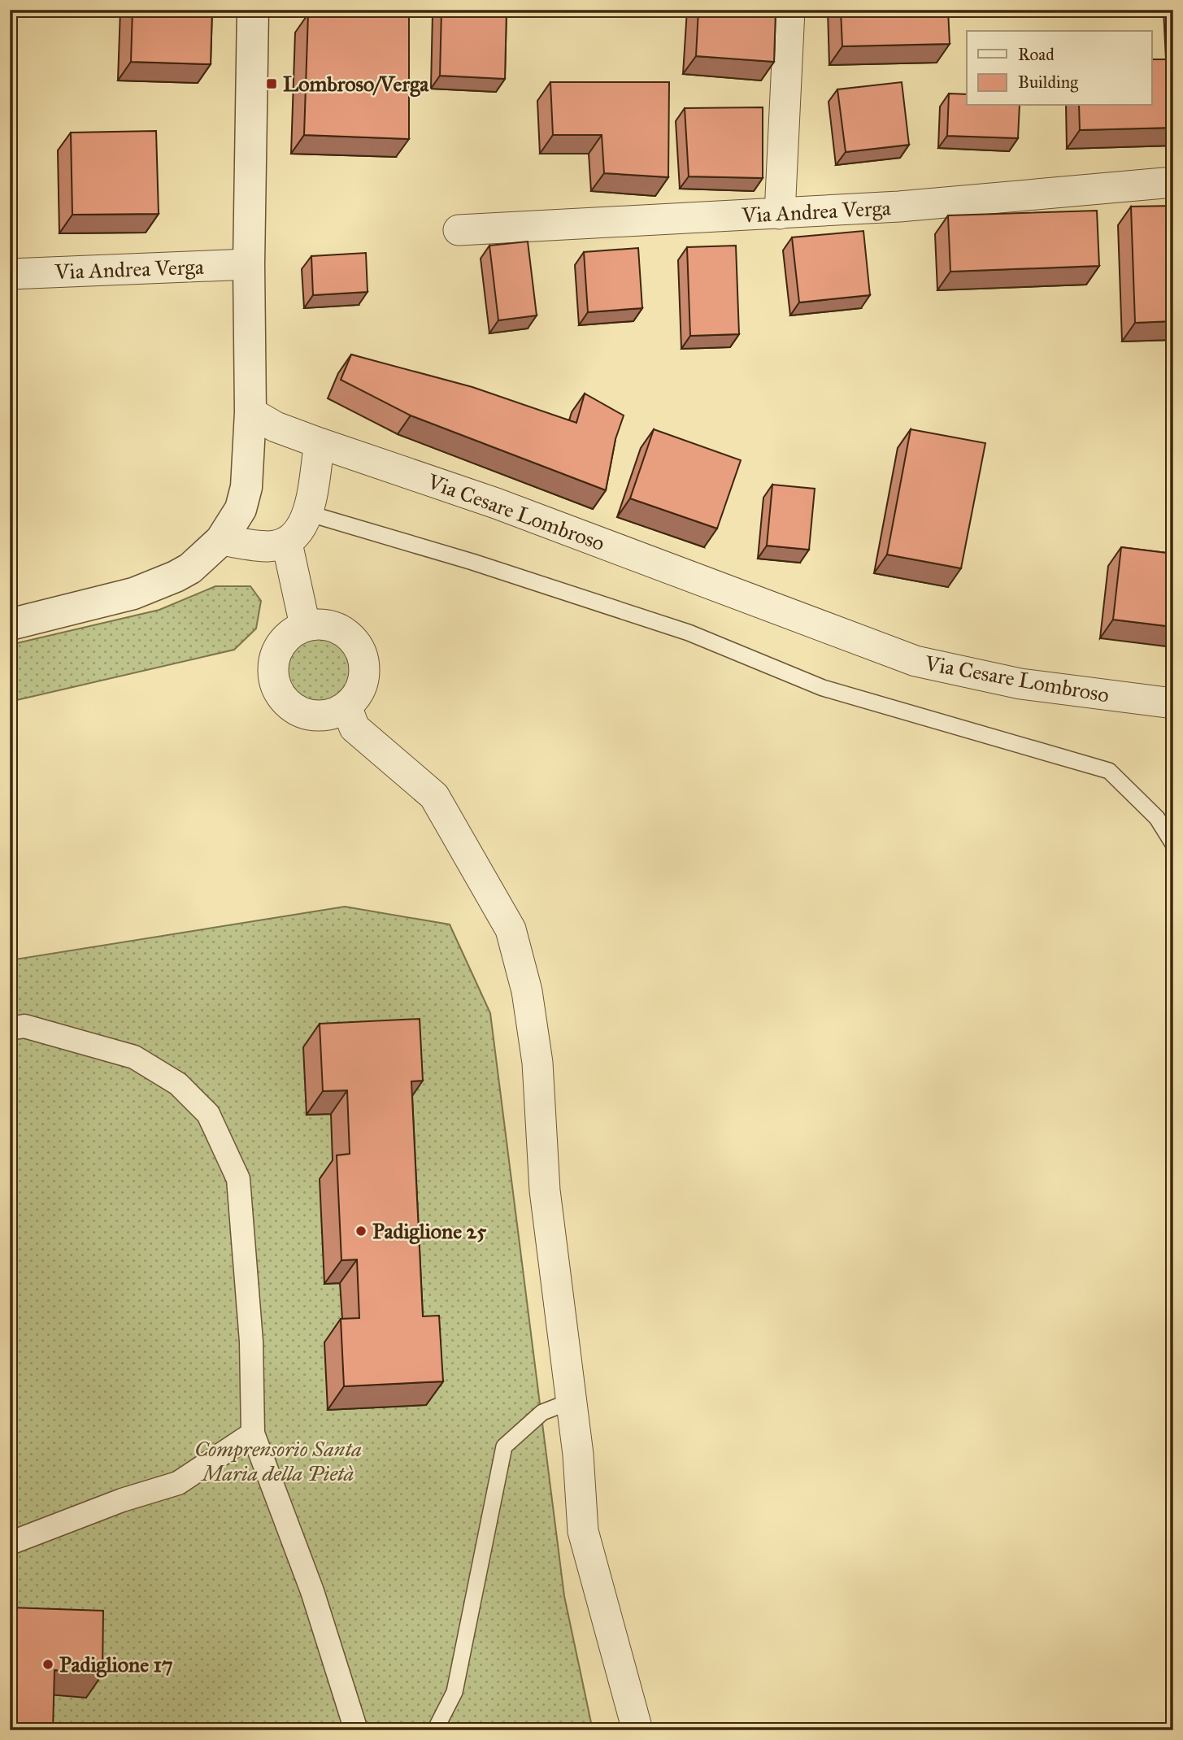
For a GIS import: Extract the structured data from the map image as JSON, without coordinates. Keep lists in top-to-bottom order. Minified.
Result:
{"streets":{"street":["Via Andrea Verga","Via Cesare Lombroso"]},"parks":["Comprensorio Santa Maria della Pietà"],"places":{"transit":["Lombroso/Verga"],"other":["Padiglione 25","Padiglione 17"]},"legend":["Road","Building"]}
